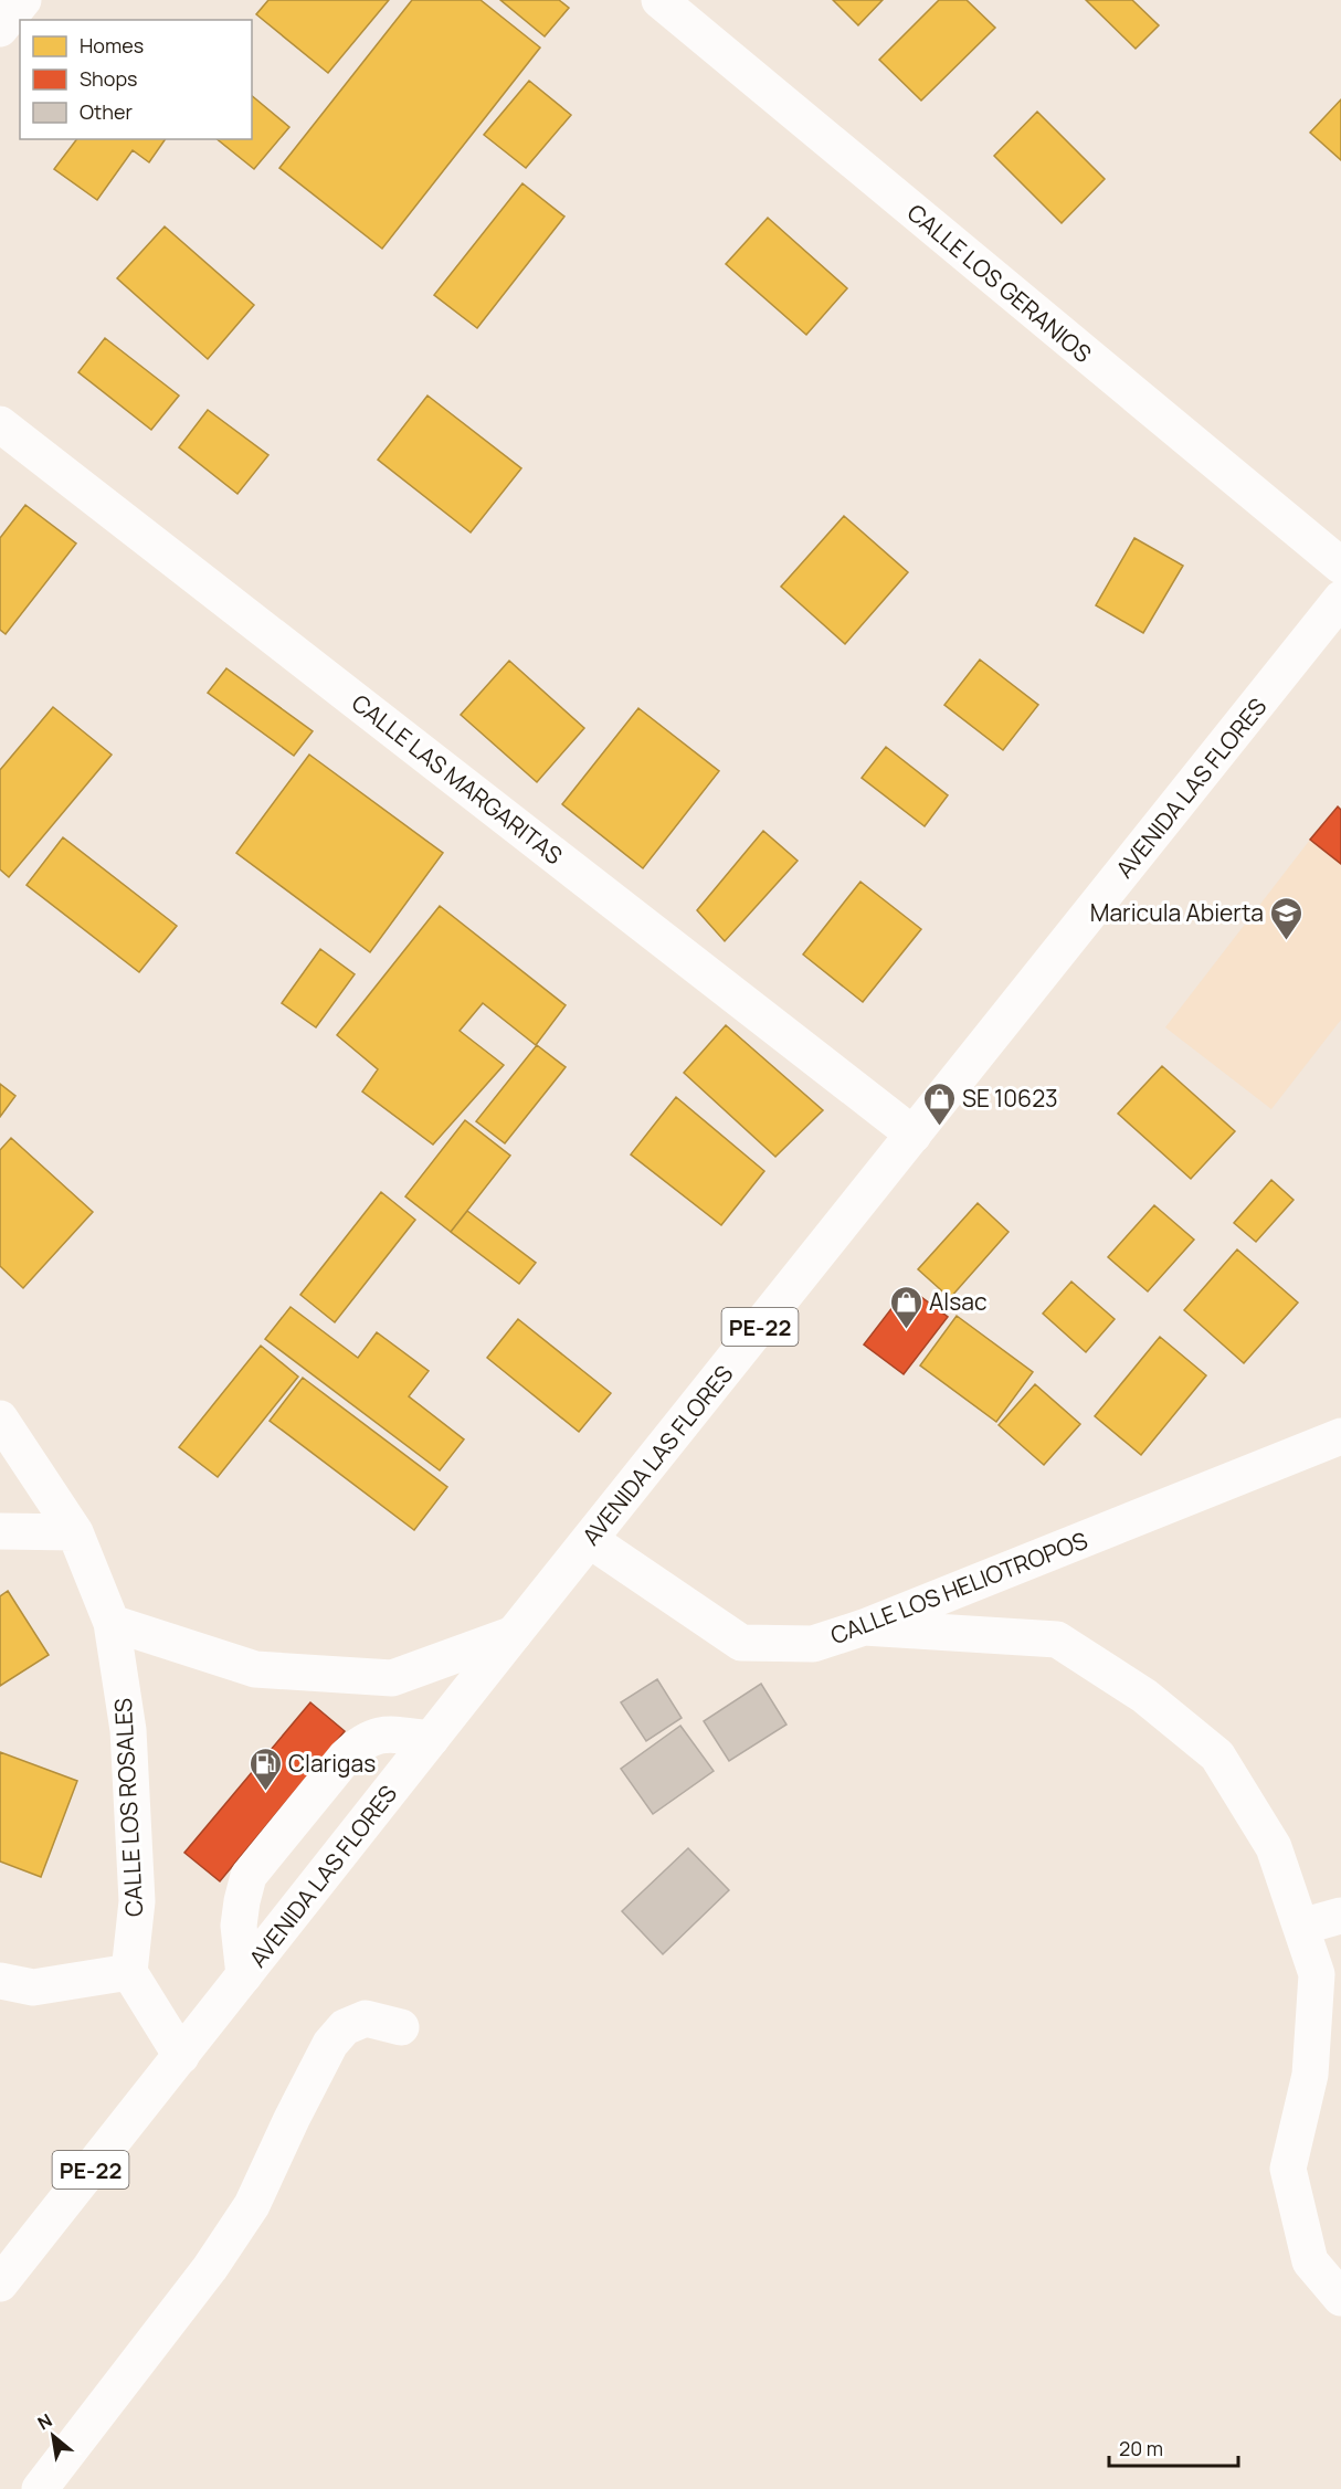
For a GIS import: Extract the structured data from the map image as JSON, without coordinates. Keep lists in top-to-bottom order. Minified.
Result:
{"streets":{"main road":["CALLE LOS GERANIOS","CALLE LAS MARGARITAS","AVENIDA LAS FLORES","PE-22","CALLE LOS HELIOTROPOS","CALLE LOS ROSALES"]},"crossings":[["CALLE LAS MARGARITAS","AVENIDA LAS FLORES"],["AVENIDA LAS FLORES","CALLE LOS HELIOTROPOS"]],"places":{"school or university":["Maricula Abierta"],"shop":["SE 10623","Alsac"],"fuel station":["Clarigas"]},"legend":["Homes","Shops","Other"],"scale_bar":"20 m","north":"top left"}
